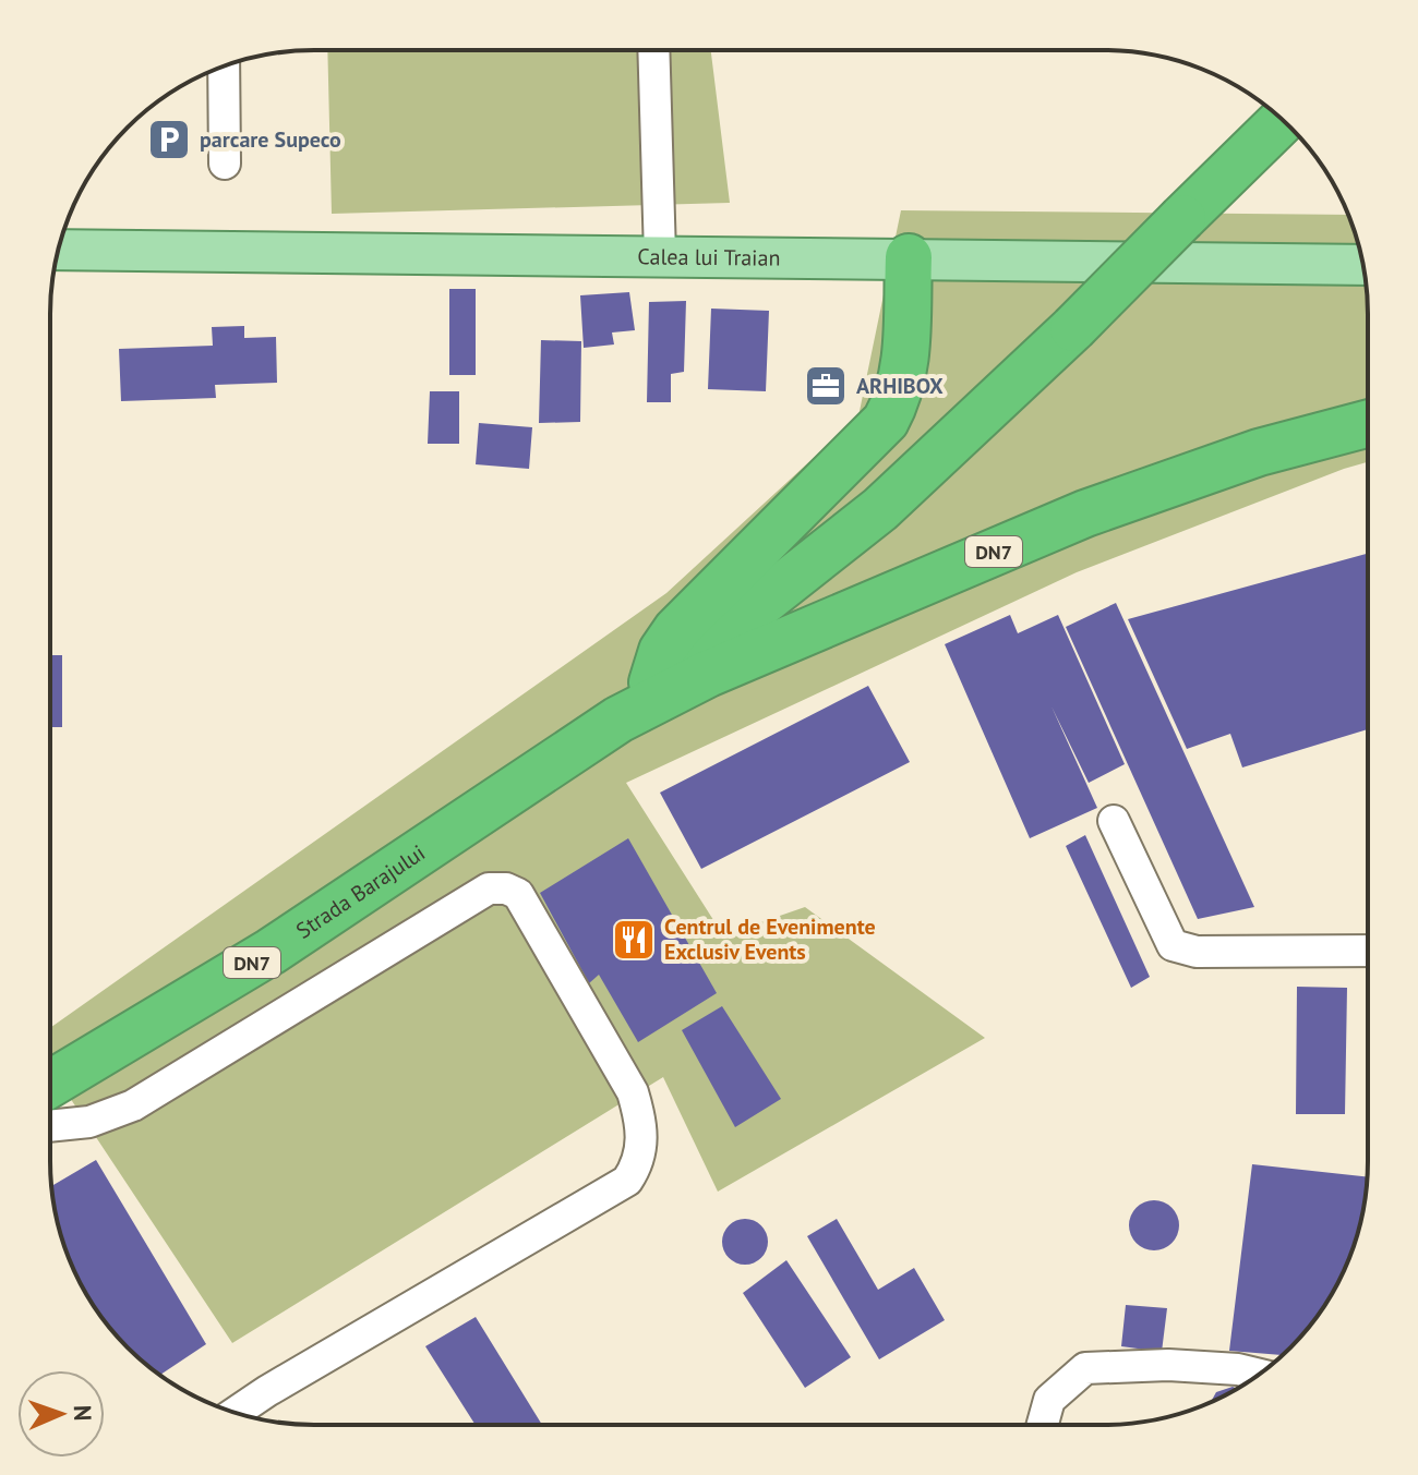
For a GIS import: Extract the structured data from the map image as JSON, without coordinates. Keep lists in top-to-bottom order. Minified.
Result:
{"streets":{"highway":["DN7","Strada Barajului"],"main road":["Calea lui Traian"]},"crossings":[["DN7","Strada Barajului"]],"places":{"parking":["parcare Supeco"],"office":["ARHIBOX"],"restaurant":["Centrul de Evenimente Exclusiv Events"]},"north":"right"}
